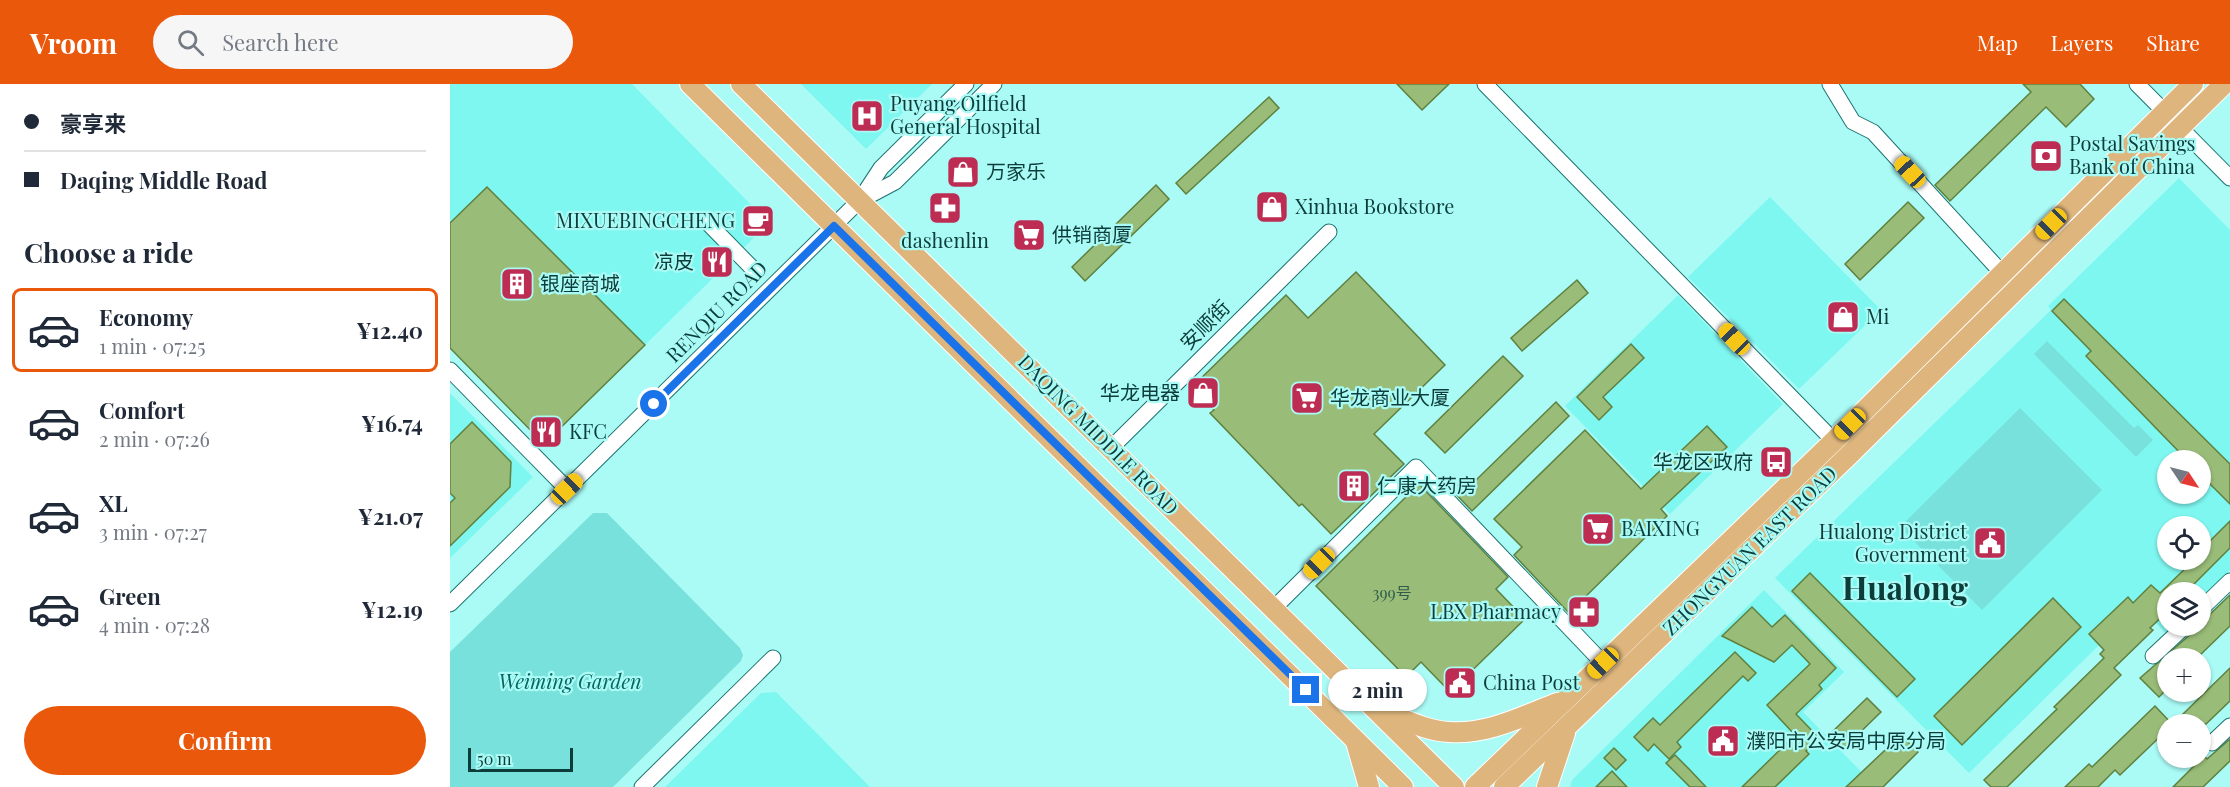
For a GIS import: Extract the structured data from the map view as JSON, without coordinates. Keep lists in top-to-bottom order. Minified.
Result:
{"streets":{"main road":["DAQING MIDDLE ROAD","ZHONGYUAN EAST ROAD"],"street":["RENQIU ROAD","安顺街"]},"crossings":[["RENQIU ROAD","DAQING MIDDLE ROAD"],["安顺街","DAQING MIDDLE ROAD"]],"districts":["Hualong"],"parks":["Weiming Garden"],"places":{"hospital":["Puyang Oilfield General Hospital"],"bank":["Postal Savings Bank of China"],"shop":["万家乐","Xinhua Bookstore","Mi","华龙电器"],"pharmacy":["dashenlin","LBX Pharmacy"],"cafe":["MIXUEBINGCHENG"],"supermarket":["供销商厦","华龙商业大厦","BAIXING"],"restaurant":["凉皮","KFC"],"building":["银座商城","仁康大药房"],"bus stop":["华龙区政府"],"public building":["Hualong District Government","China Post","濮阳市公安局中原分局"]},"house_numbers":["399号"],"scale_bar":"50 m","north":"bottom right","page":{"header":"Vroom","search":"Search here","nav":["Map","Layers","Share"],"banner":["豪享来","Daqing Middle Road"],"heading":"Choose a ride","list":[{"name":"Economy","note":"1 min · 07:25","value":"¥12.40"},{"name":"Comfort","note":"2 min · 07:26","value":"¥16.74"},{"name":"XL","note":"3 min · 07:27","value":"¥21.07"},{"name":"Green","note":"4 min · 07:28","value":"¥12.19"}],"map_buttons":["+","−"],"bubble":"2 min","buttons":"Confirm","scale":"50 m"}}
